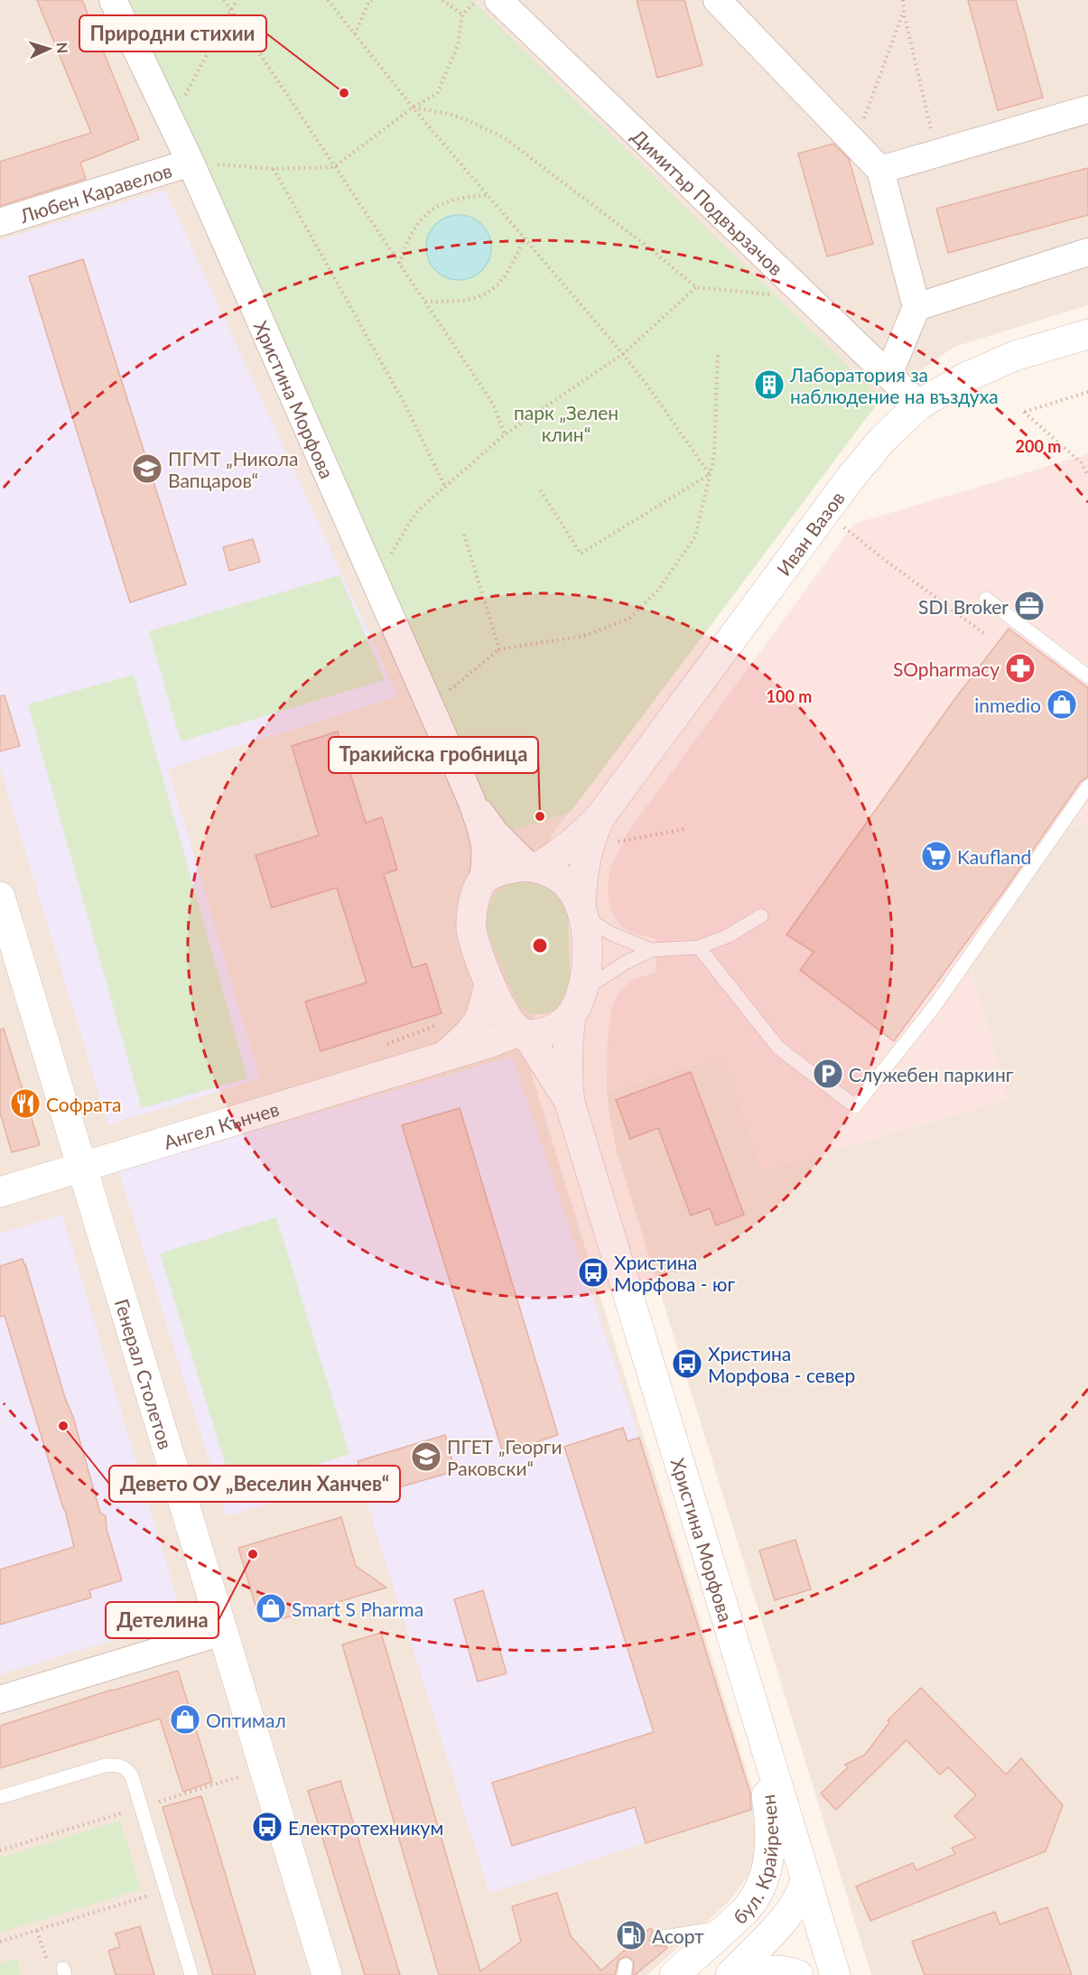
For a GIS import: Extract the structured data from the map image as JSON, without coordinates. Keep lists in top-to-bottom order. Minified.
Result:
{"streets":{"main road":["Христина Морфова","Иван Вазов","Ангел Кънчев","Генерал Столетов","бул. Крайречен"],"street":["Любен Каравелов","Димитър Подвързачов"]},"crossings":[["Любен Каравелов","Христина Морфова"],["Димитър Подвързачов","Иван Вазов"],["Христина Морфова","Иван Вазов"],["Христина Морфова","Ангел Кънчев"],["Христина Морфова","бул. Крайречен"],["Иван Вазов","Ангел Кънчев"],["Ангел Кънчев","Генерал Столетов"]],"parks":["парк „Зелен клин“"],"places":{"other":["Природни стихии","Тракийска гробница","Девето ОУ „Веселин Ханчев“","Детелина"],"building":["Лаборатория за наблюдение на въздуха"],"school or university":["ПГМТ „Никола Вапцаров“","ПГЕТ „Георги Раковски“"],"office":["SDI Broker"],"pharmacy":["SOpharmacy"],"shop":["inmedio","Smart S Pharma","Оптимал"],"supermarket":["Kaufland"],"parking":["Служебен паркинг"],"restaurant":["Софрата"],"bus stop":["Христина Морфова - юг","Христина Морфова - север","Електротехникум"],"fuel station":["Асорт"]},"north":"right","rings":["200 m","100 m"]}
